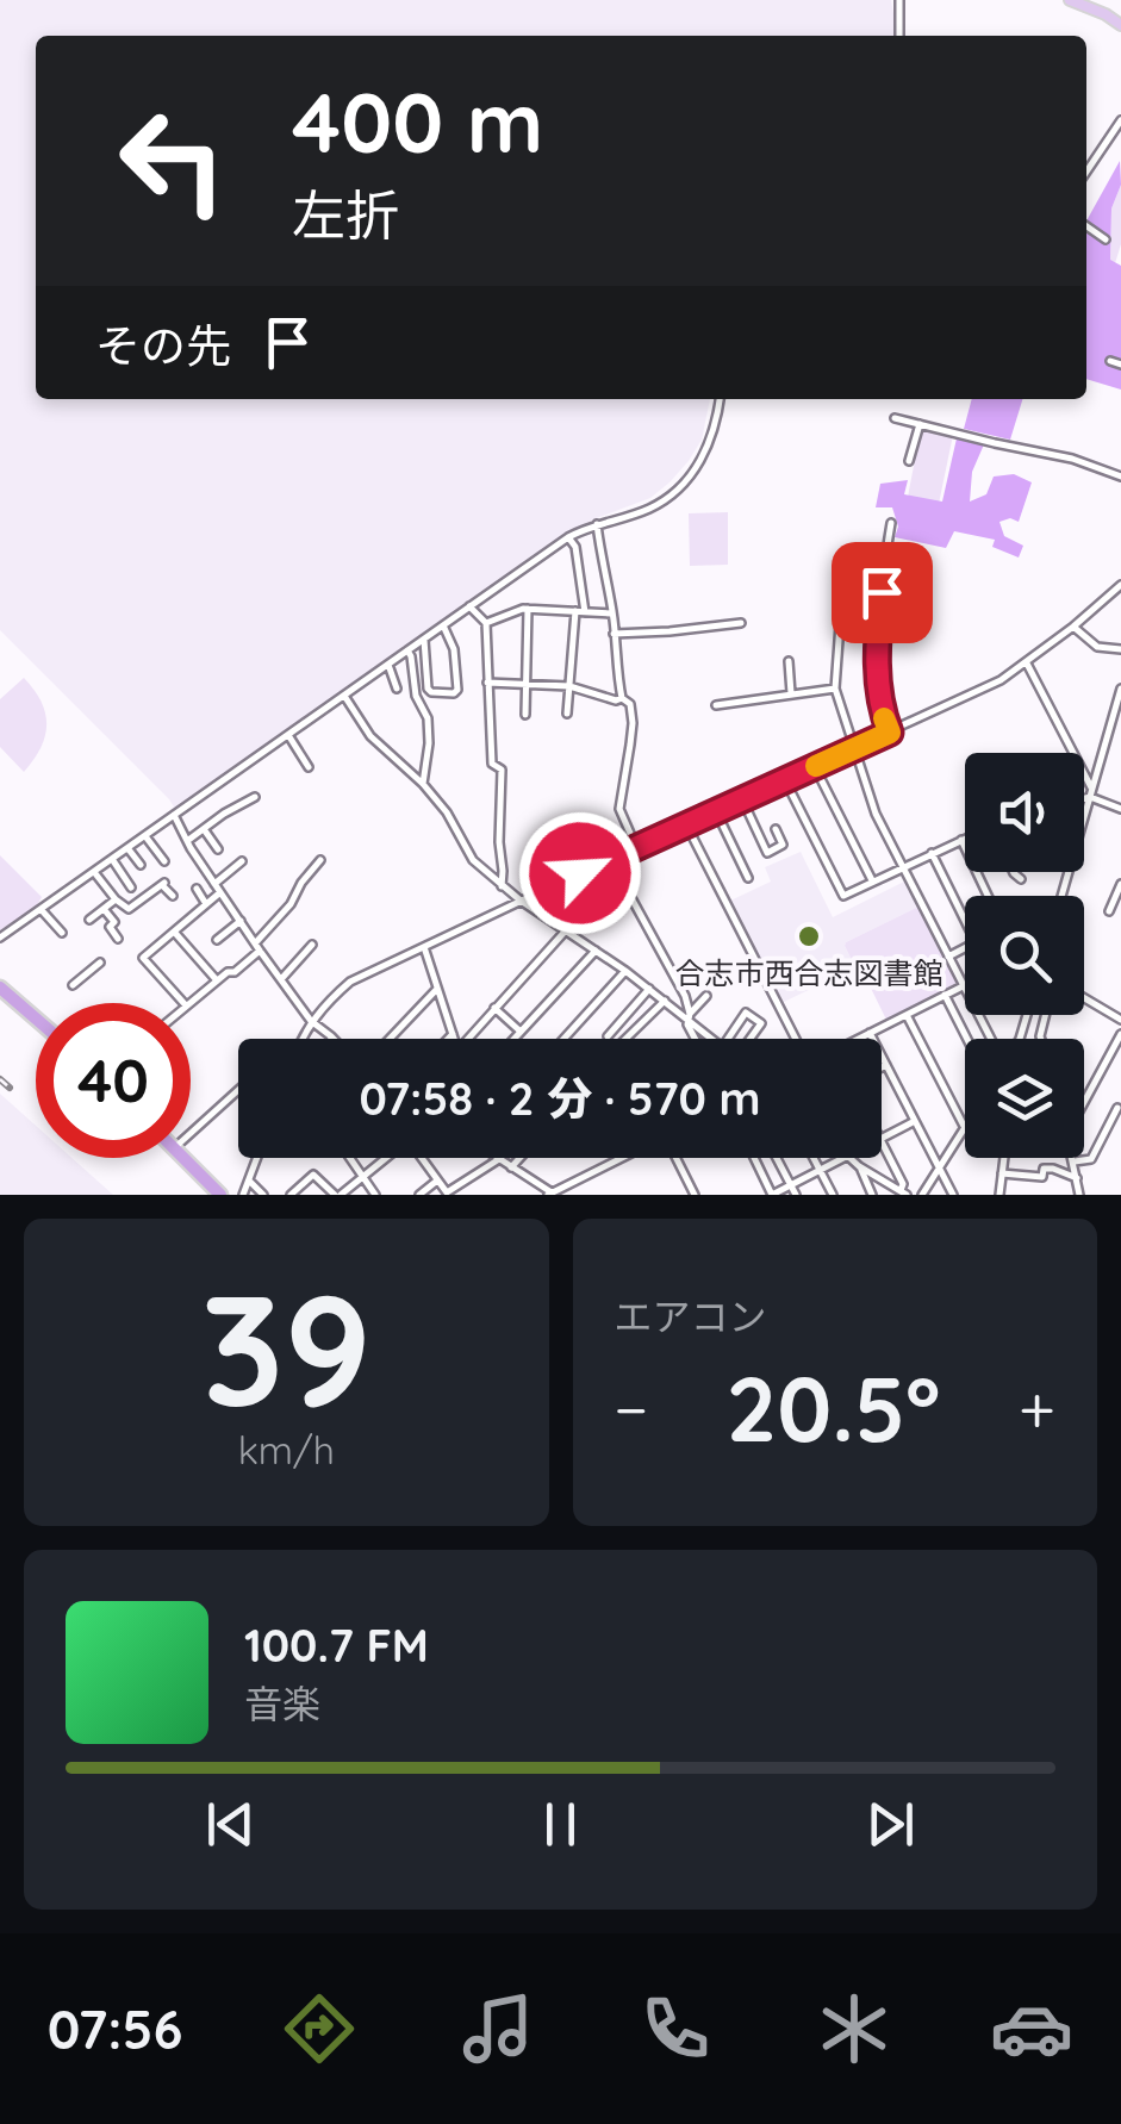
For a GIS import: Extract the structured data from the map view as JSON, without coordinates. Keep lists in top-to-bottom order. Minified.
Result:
{"places":["合志市西合志図書館"],"page":{"turn":["400 m","左折"],"then":"その先","limit":"40","trip":"07:58 · 2 分 · 570 m","tile":[["39","km/h"],"エアコン"],"heat":["−","20.5°","+"],"song":["100.7 FM","音楽"],"tabs":"07:56"}}
